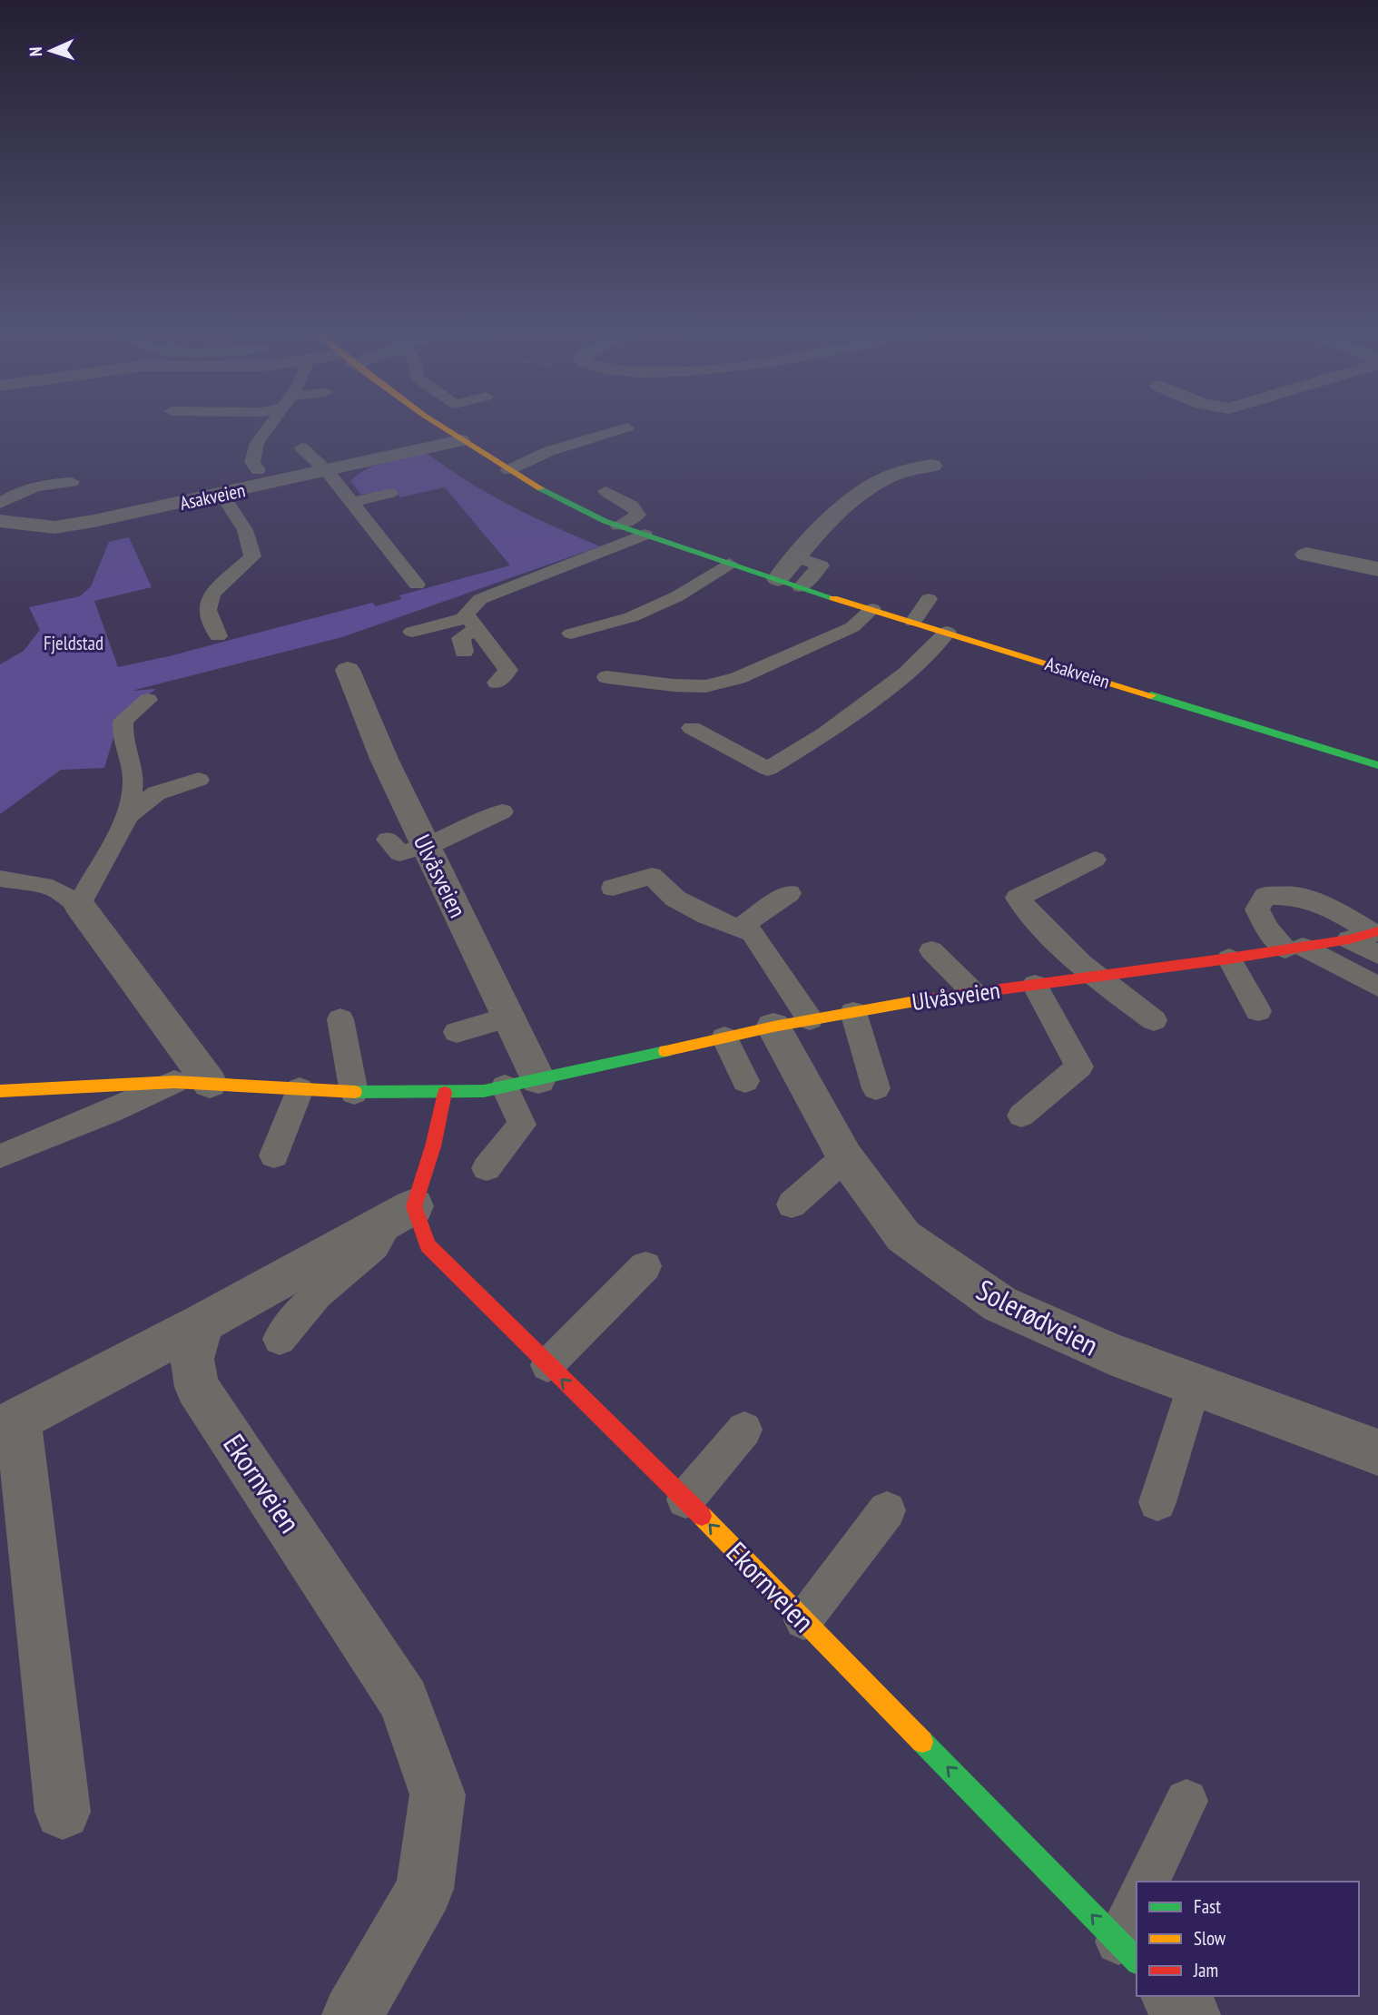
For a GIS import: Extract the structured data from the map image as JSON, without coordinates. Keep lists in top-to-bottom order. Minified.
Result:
{"streets":{"street":["Asakveien","Ulvåsveien","Solerødveien","Ekornveien"]},"crossings":[["Ulvåsveien","Solerødveien"]],"one_way":["Ekornveien"],"parks":["Fjeldstad"],"legend":["Fast","Slow","Jam"],"north":"left"}
